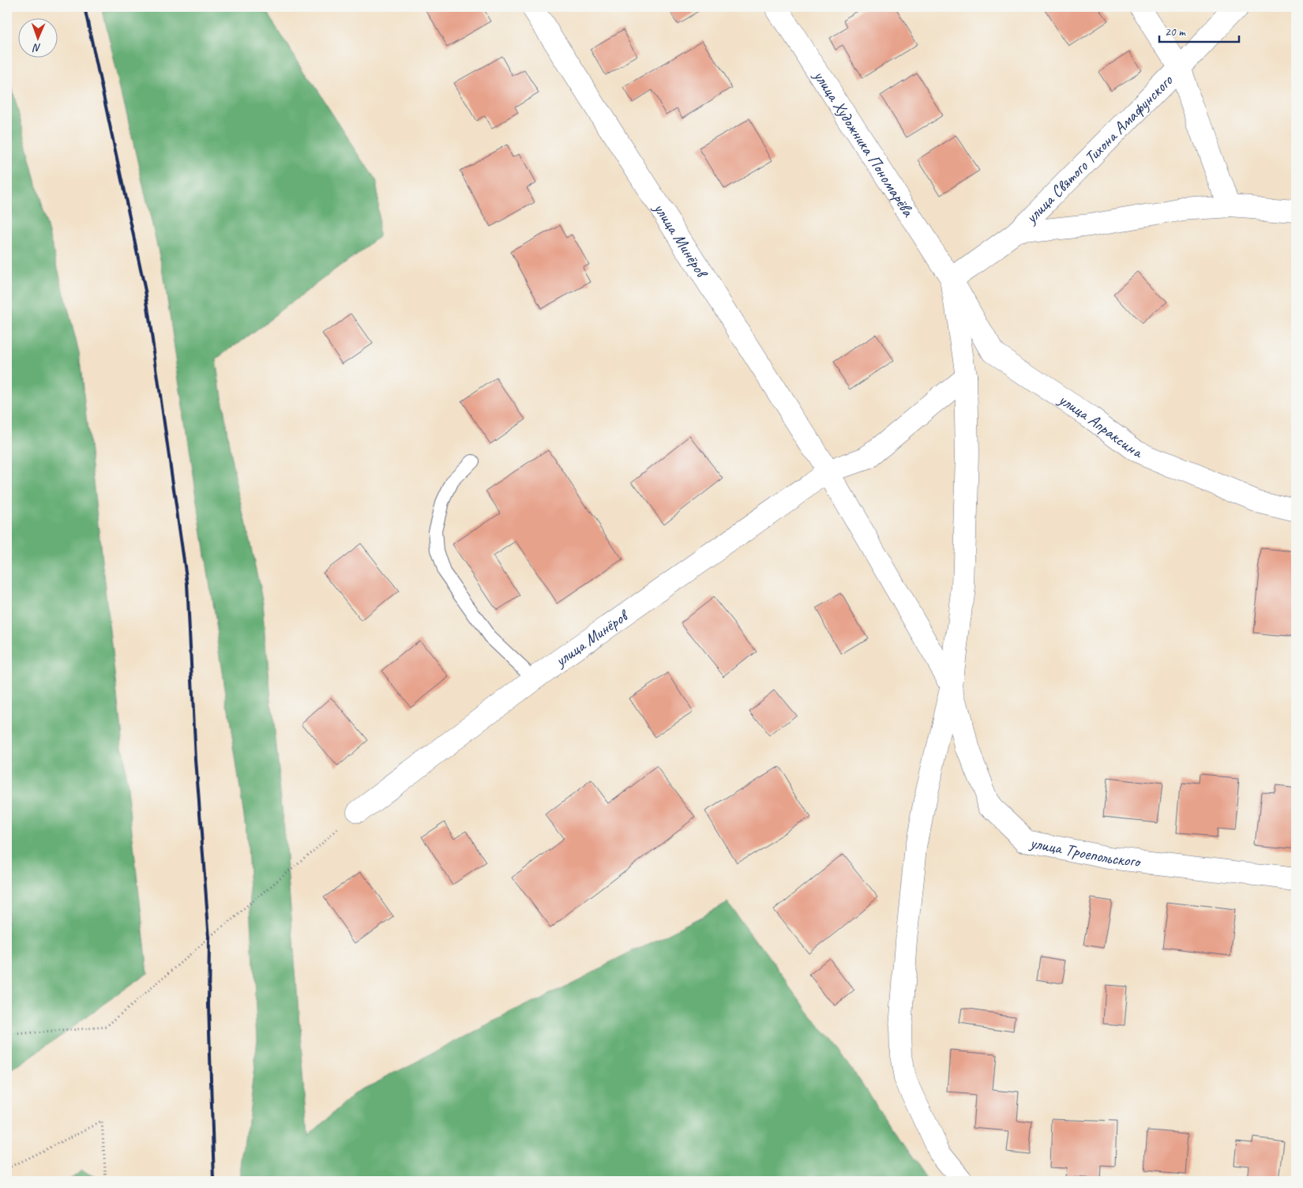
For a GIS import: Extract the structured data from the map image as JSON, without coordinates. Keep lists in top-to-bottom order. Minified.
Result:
{"streets":{"street":["улица Художника Пономарёва","улица Святого Тихона Амафунского","улица Минёров","улица Апраксина","улица Троепольского"]},"crossings":[["улица Художника Пономарёва","улица Святого Тихона Амафунского"],["улица Художника Пономарёва","улица Апраксина"],["улица Святого Тихона Амафунского","улица Апраксина"]],"scale_bar":"20 m","north":"bottom"}
